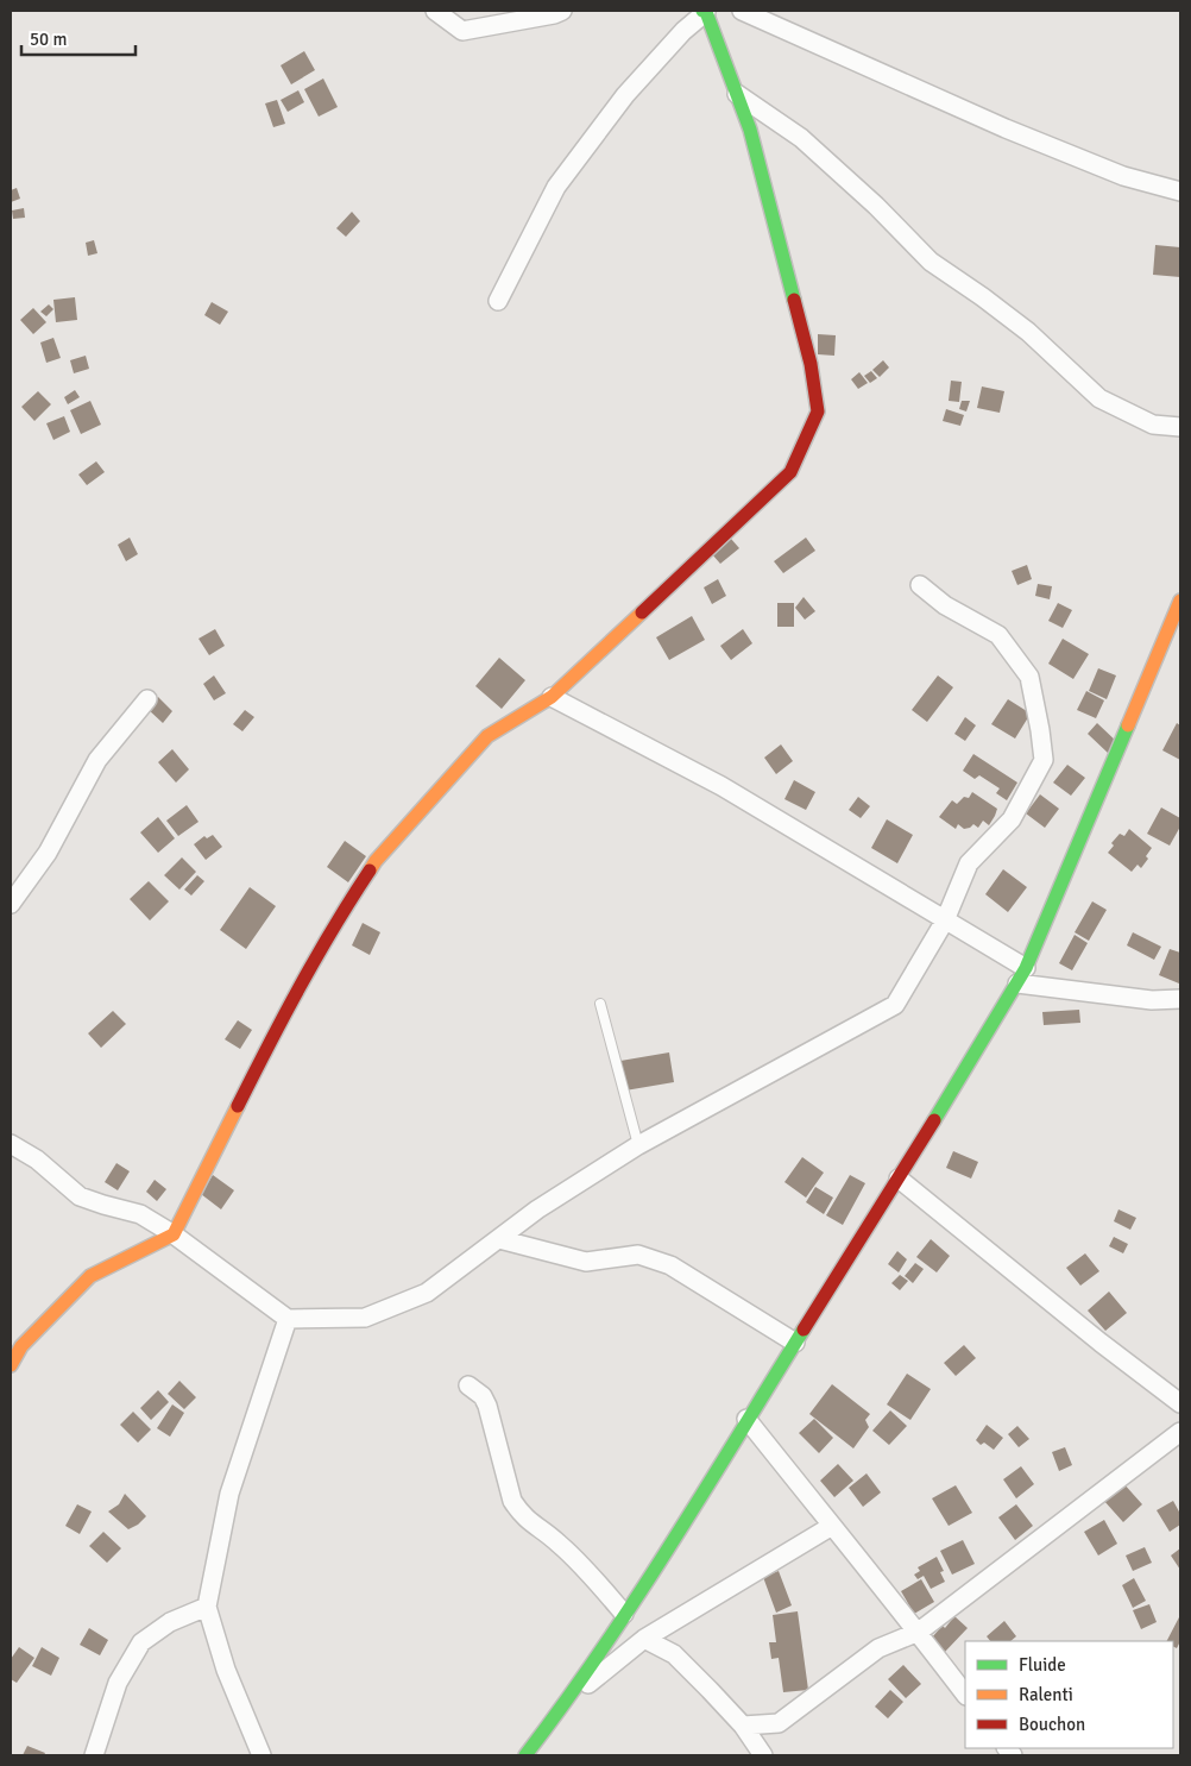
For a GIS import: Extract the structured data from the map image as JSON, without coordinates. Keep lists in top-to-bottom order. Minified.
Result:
{"legend":["Fluide","Ralenti","Bouchon"],"scale_bar":"50 m"}
